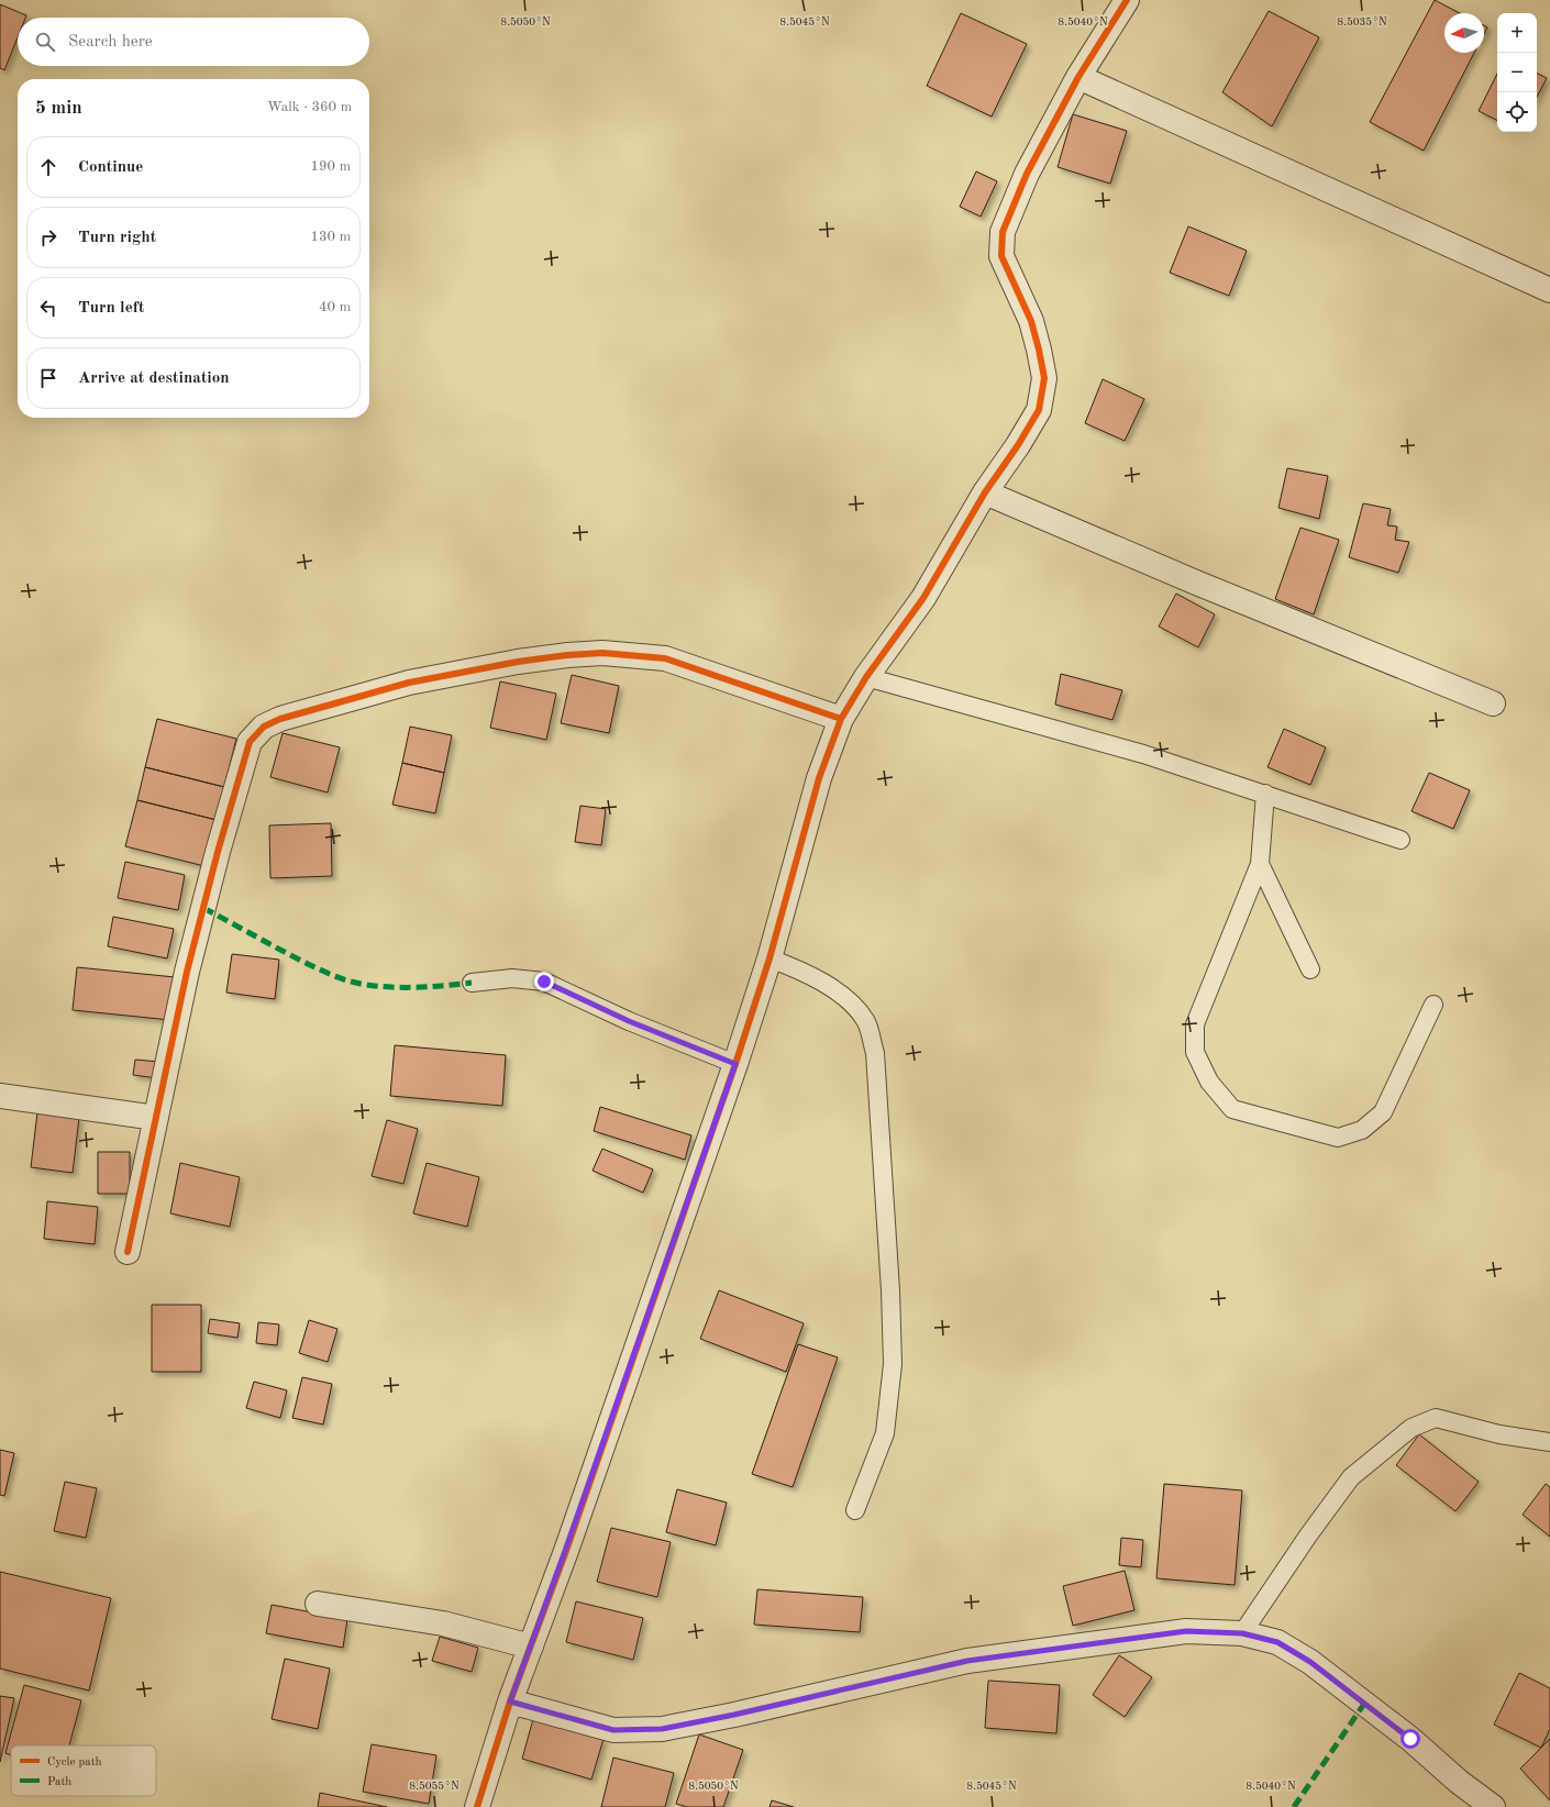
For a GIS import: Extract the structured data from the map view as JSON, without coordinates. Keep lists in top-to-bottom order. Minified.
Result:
{"legend":["Cycle path","Path"],"north":"left","page":{"map_buttons":["+","−"],"search":"Search here","heading":["5 min","Walk · 360 m"],"list":[["Continue","190 m"],["Turn right","130 m"],["Turn left","40 m"],"Arrive at destination"]},"coordinates":["8.5050°N","8.5045°N","8.5040°N","8.5035°N","8.5055°N"]}
